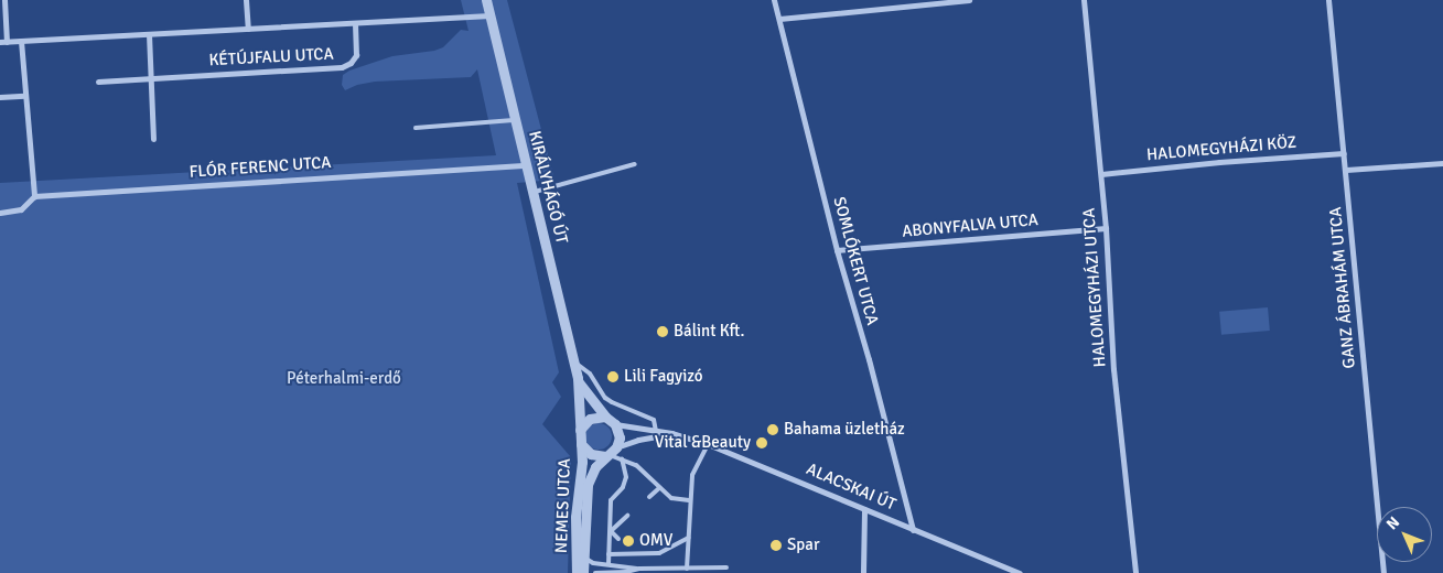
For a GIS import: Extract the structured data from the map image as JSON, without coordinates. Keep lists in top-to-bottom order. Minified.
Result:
{"streets":{"street":["KÉTÚJFALU UTCA","HALOMEGYHÁZI KÖZ","FLÓR FERENC UTCA","KIRÁLYHÁGÓ ÚT","ABONYFALVA UTCA","SOMLÓKERT UTCA","HALOMEGYHÁZI UTCA","GANZ ÁBRAHÁM UTCA","ALACSKAI ÚT","NEMES UTCA"]},"crossings":[["KÉTÚJFALU UTCA","KIRÁLYHÁGÓ ÚT"],["HALOMEGYHÁZI KÖZ","HALOMEGYHÁZI UTCA"],["HALOMEGYHÁZI KÖZ","GANZ ÁBRAHÁM UTCA"],["FLÓR FERENC UTCA","KIRÁLYHÁGÓ ÚT"],["KIRÁLYHÁGÓ ÚT","ALACSKAI ÚT"],["KIRÁLYHÁGÓ ÚT","NEMES UTCA"],["ABONYFALVA UTCA","SOMLÓKERT UTCA"],["ABONYFALVA UTCA","HALOMEGYHÁZI UTCA"],["SOMLÓKERT UTCA","ALACSKAI ÚT"],["ALACSKAI ÚT","NEMES UTCA"]],"parks":["Péterhalmi-erdő"],"places":["Bálint Kft.","Lili Fagyizó","Bahama üzletház","Vital &Beauty","OMV","Spar"],"north":"top left"}
